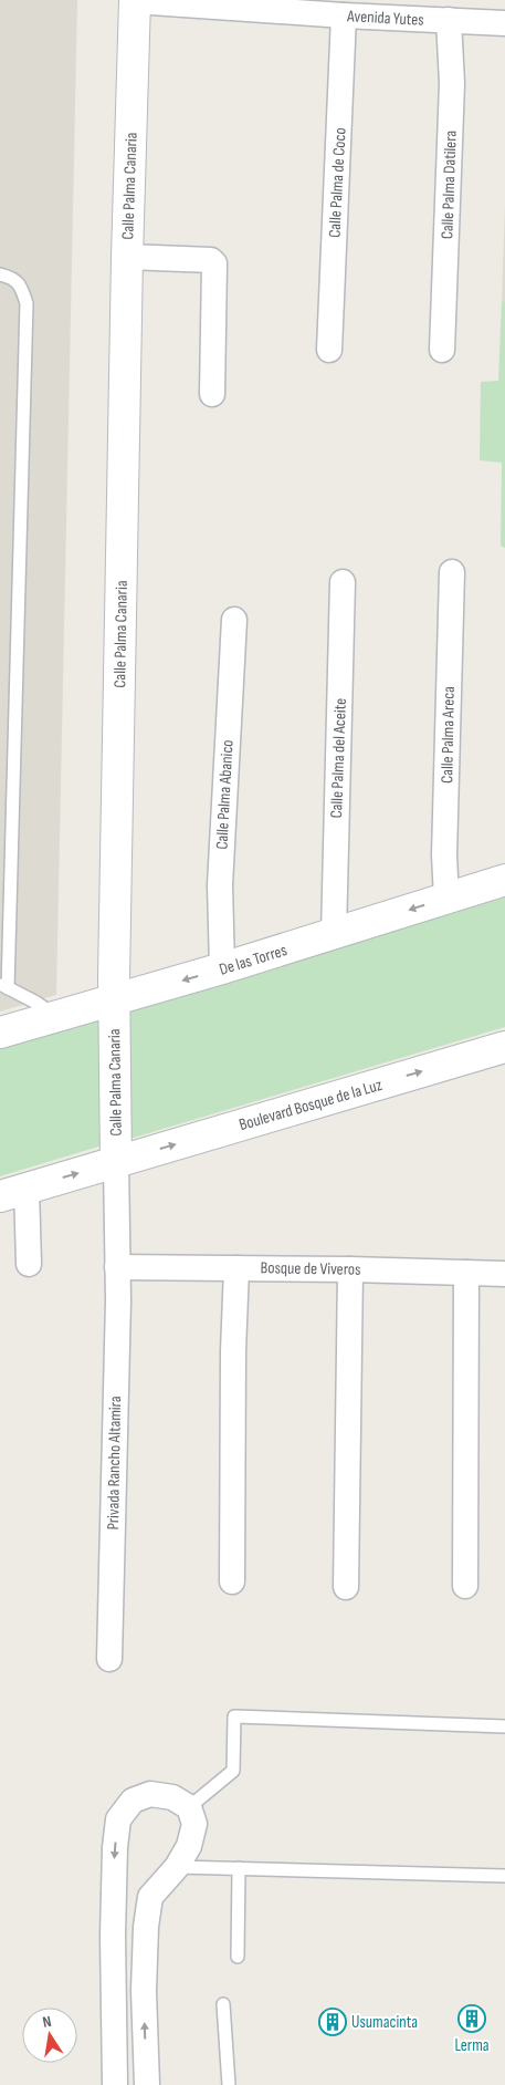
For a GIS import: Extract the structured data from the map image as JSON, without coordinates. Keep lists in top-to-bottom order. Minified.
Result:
{"streets":{"street":["Avenida Yutes","Calle Palma de Coco","Calle Palma Datilera","Calle Palma Canaria","Calle Palma Areca","Calle Palma del Aceite","Calle Palma Abanico","De las Torres","Boulevard Bosque de la Luz","Bosque de Viveros","Privada Rancho Altamira"]},"crossings":[["Avenida Yutes","Calle Palma de Coco"],["Avenida Yutes","Calle Palma Datilera"],["Avenida Yutes","Calle Palma Canaria"],["Calle Palma Canaria","De las Torres"],["Calle Palma Canaria","Boulevard Bosque de la Luz"],["Calle Palma Canaria","Bosque de Viveros"],["Calle Palma Canaria","Privada Rancho Altamira"],["Calle Palma Areca","De las Torres"],["Calle Palma del Aceite","De las Torres"],["Calle Palma Abanico","De las Torres"],["Bosque de Viveros","Privada Rancho Altamira"]],"one_way":["De las Torres","Boulevard Bosque de la Luz"],"places":{"building":["Lerma","Usumacinta"]},"north":"top"}
